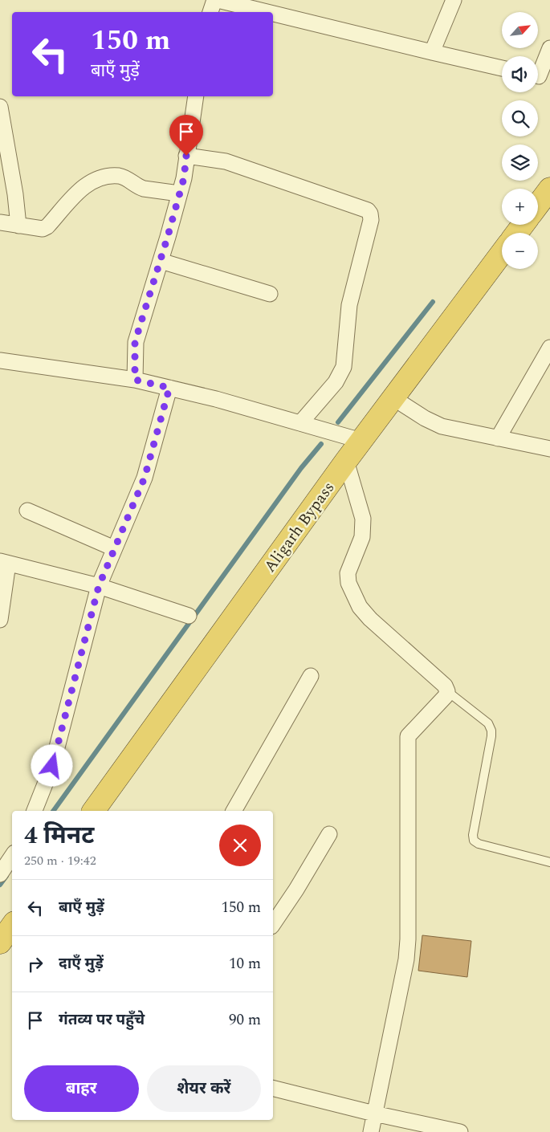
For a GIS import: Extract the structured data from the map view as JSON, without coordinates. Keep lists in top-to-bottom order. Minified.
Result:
{"streets":{"highway":["Aligarh Bypass"]},"north":"top right","page":{"map_buttons":["+","−"],"turn":["150 m","बाएँ मुड़ें"],"heading":["4 मिनट","250 m · 19:42"],"list":[{"name":"बाएँ मुड़ें","value":"150 m"},{"name":"दाएँ मुड़ें","value":"10 m"},{"name":"गंतव्य पर पहुँचे","value":"90 m"}],"buttons":["बाहर","शेयर करें"]}}
